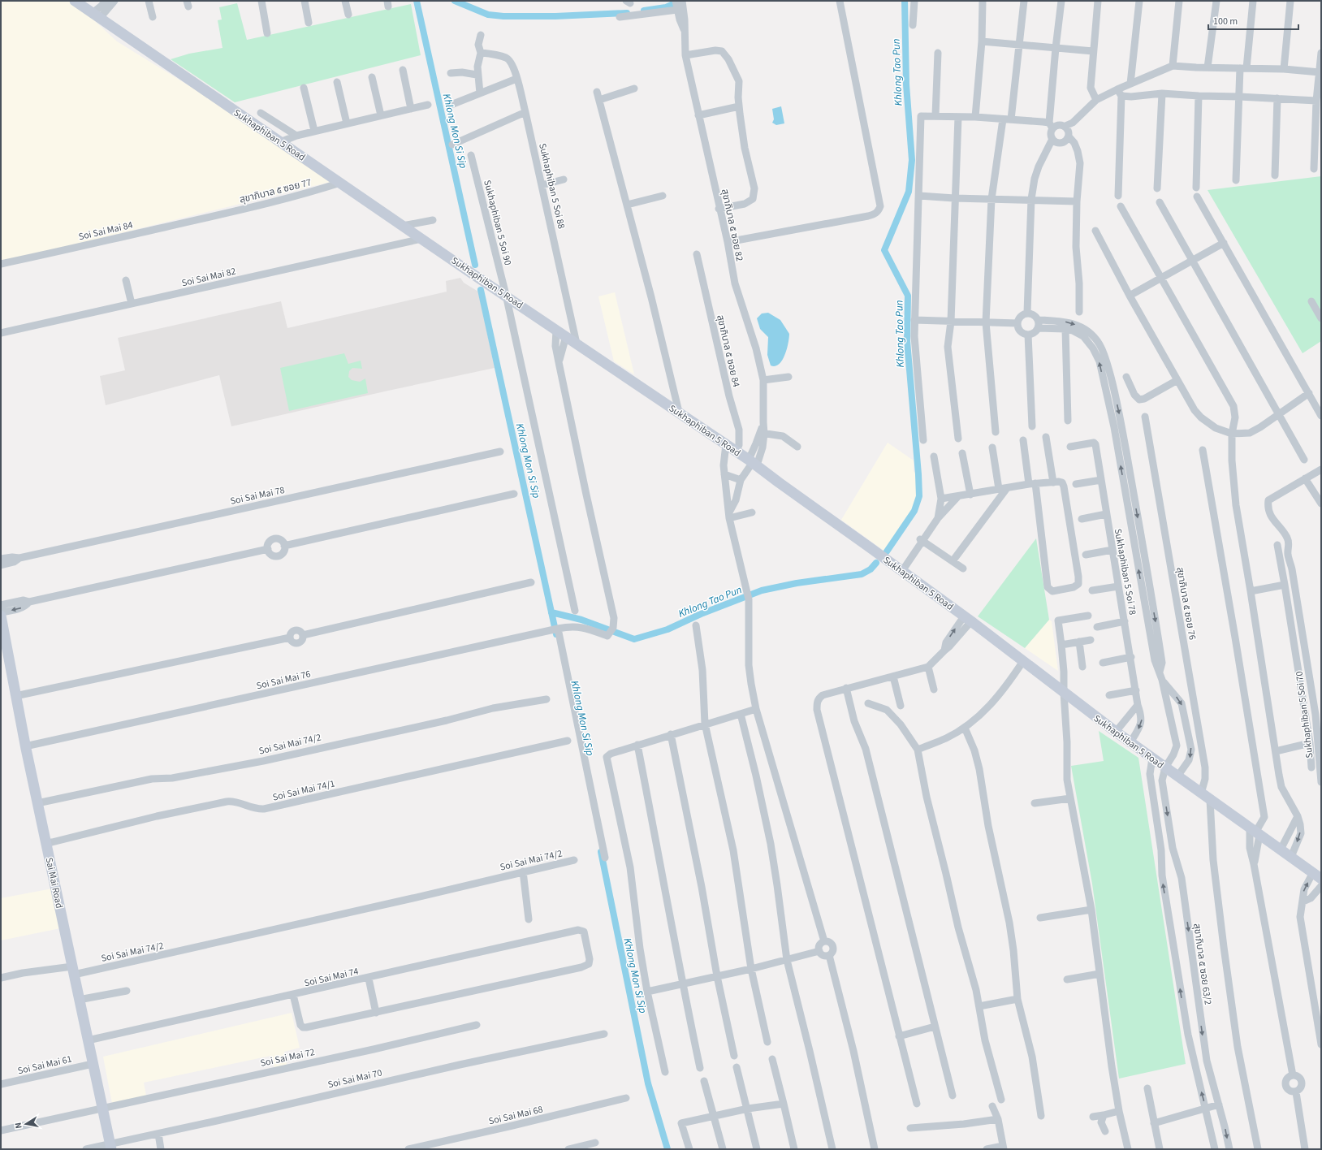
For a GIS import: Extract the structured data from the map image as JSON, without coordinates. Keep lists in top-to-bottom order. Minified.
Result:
{"streets":{"main road":["Sukhaphiban 5 Road","Sai Mai Road"],"street":["Sukhaphiban 5 Soi 88","สุขาภิบาล ๕ ซอย 77","Sukhaphiban 5 Soi 90","สุขาภิบาล ๕ ซอย 82","Soi Sai Mai 84","Soi Sai Mai 82","สุขาภิบาล ๕ ซอย 84","Soi Sai Mai 78","Sukhaphiban 5 Soi 78","สุขาภิบาล ๕ ซอย 76","Soi Sai Mai 76","Sukhaphiban 5 Soi 70","Soi Sai Mai 74/2","Soi Sai Mai 74/1","สุขาภิบาล ๕ ซอย 63/2","Soi Sai Mai 74","Soi Sai Mai 72","Soi Sai Mai 61","Soi Sai Mai 70","Soi Sai Mai 68"]},"crossings":[["Sukhaphiban 5 Road","Sukhaphiban 5 Soi 88"],["Sukhaphiban 5 Road","สุขาภิบาล ๕ ซอย 77"],["Sukhaphiban 5 Road","Sukhaphiban 5 Soi 90"],["Sukhaphiban 5 Road","สุขาภิบาล ๕ ซอย 82"],["Sukhaphiban 5 Road","Soi Sai Mai 82"],["Sukhaphiban 5 Road","สุขาภิบาล ๕ ซอย 84"],["Sukhaphiban 5 Road","Sukhaphiban 5 Soi 78"],["Sukhaphiban 5 Road","สุขาภิบาล ๕ ซอย 76"],["สุขาภิบาล ๕ ซอย 77","Soi Sai Mai 84"],["Soi Sai Mai 76","Sai Mai Road"],["Soi Sai Mai 74/2","Sai Mai Road"],["Soi Sai Mai 74/1","Sai Mai Road"],["Sai Mai Road","Soi Sai Mai 74"],["Sai Mai Road","Soi Sai Mai 72"],["Sai Mai Road","Soi Sai Mai 61"],["Sai Mai Road","Soi Sai Mai 70"]],"water":["Khlong Tao Pun","Khlong Mon Si Sip"],"scale_bar":"100 m","north":"left"}
